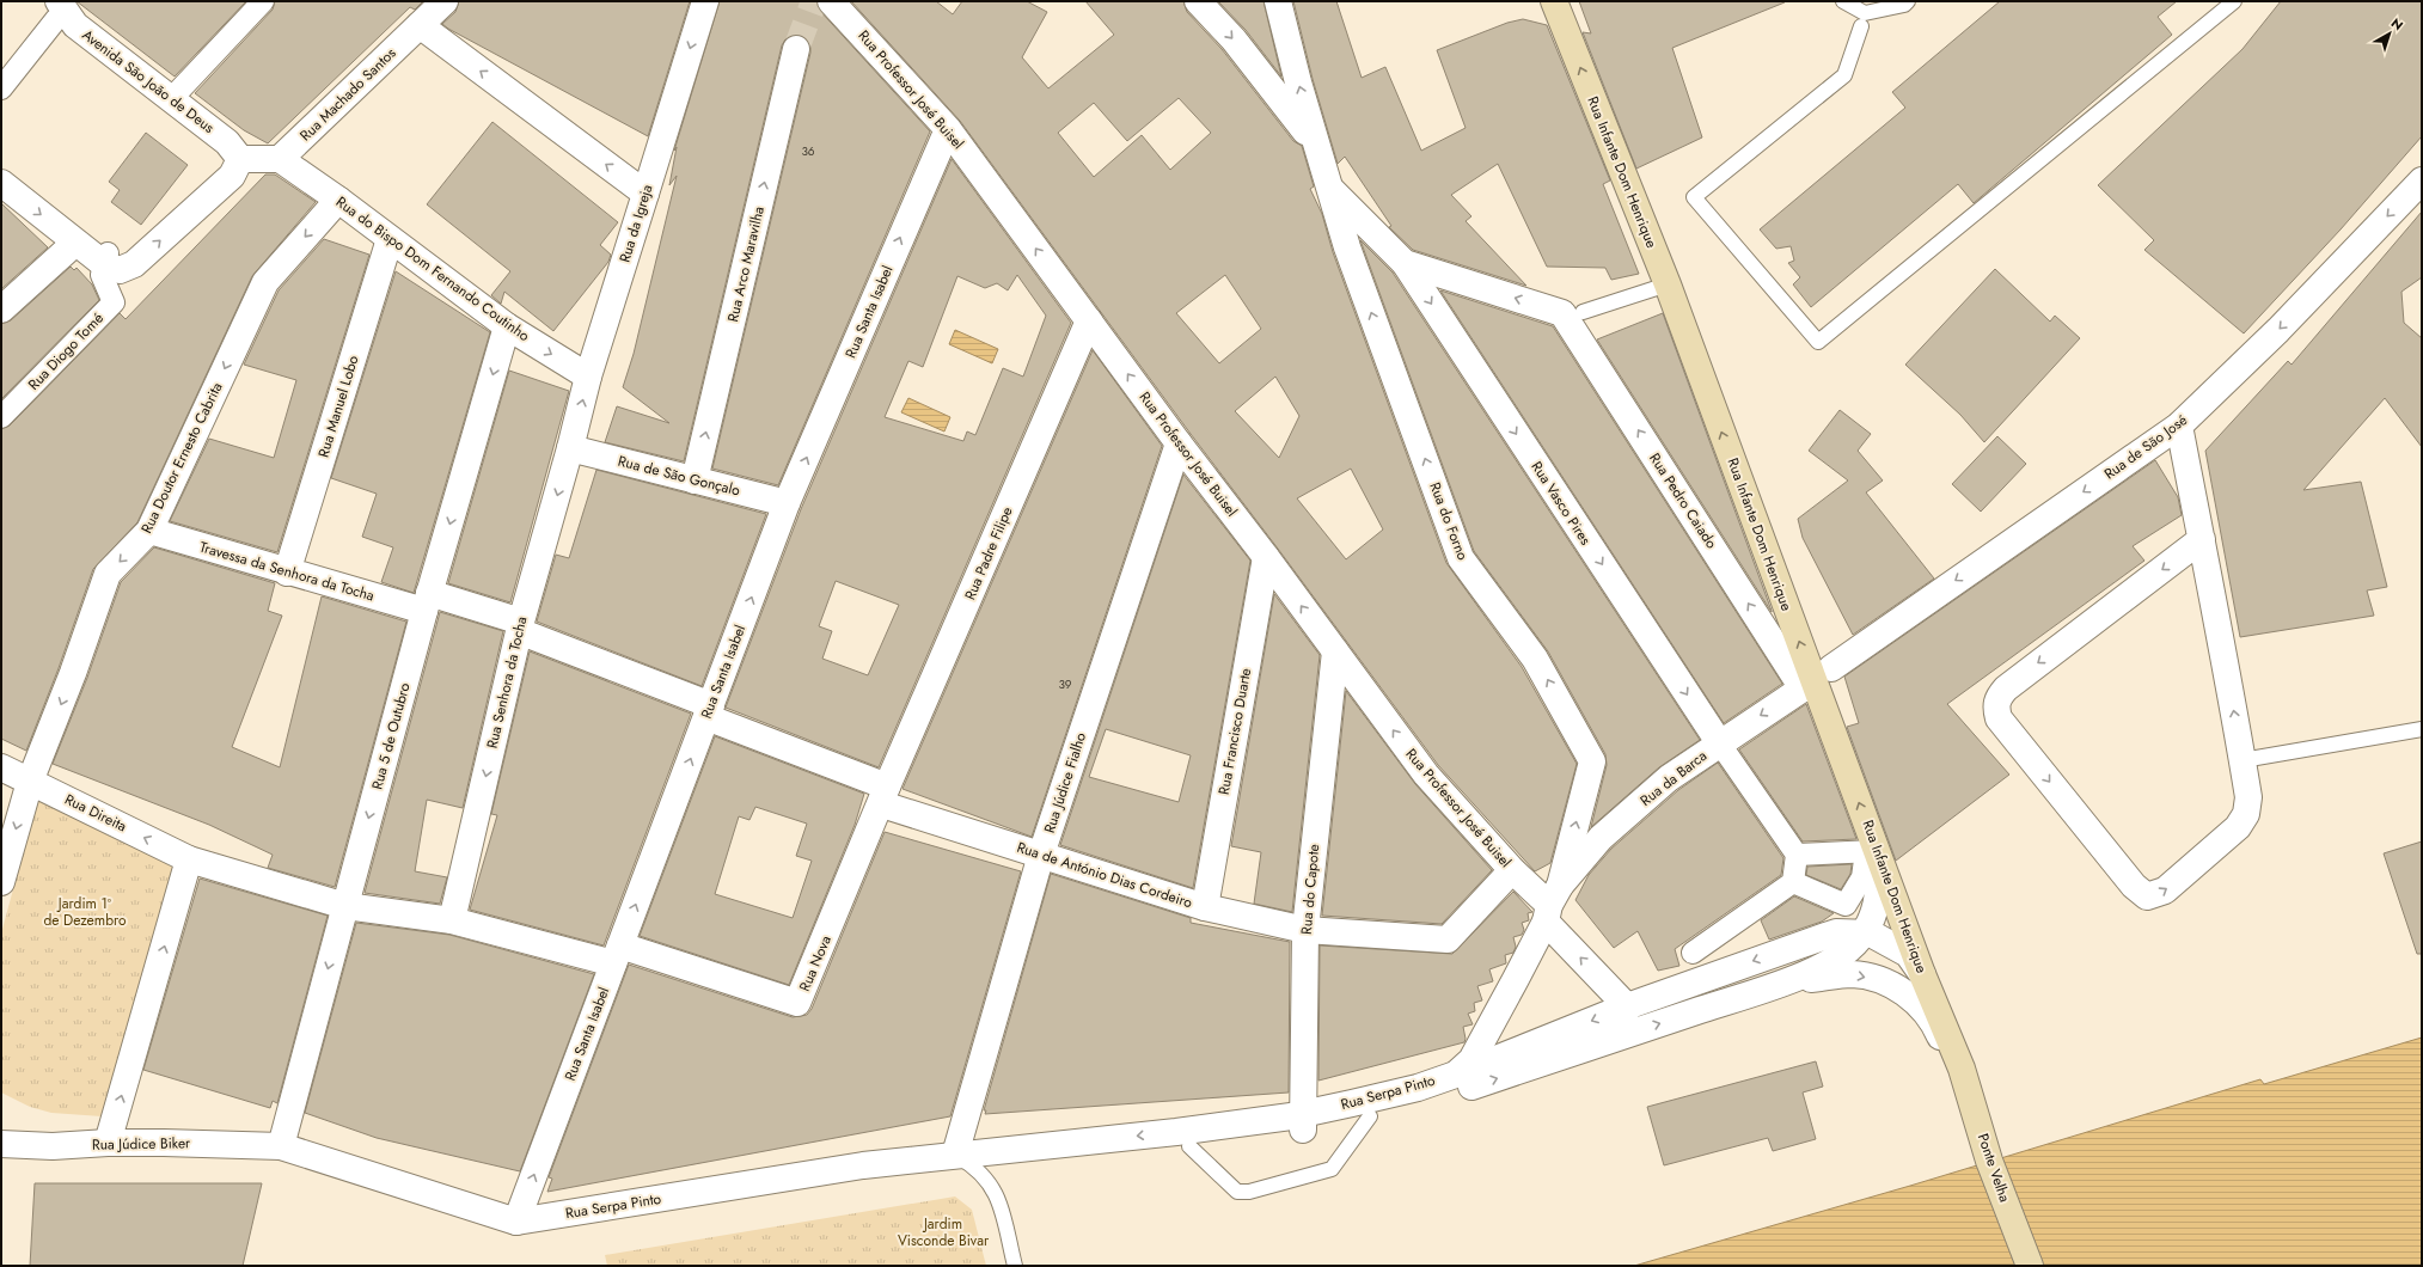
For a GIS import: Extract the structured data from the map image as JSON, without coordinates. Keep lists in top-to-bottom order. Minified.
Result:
{"streets":{"main road":["Rua Infante Dom Henrique","Ponte Velha"],"street":["Avenida São João de Deus","Rua Professor José Buisel","Rua Machado Santos","Rua da Igreja","Rua Arco Maravilha","Rua do Bispo Dom Fernando Coutinho","Rua Santa Isabel","Rua Diogo Tomé","Rua Manuel Lobo","Rua de São José","Rua Doutor Ernesto Cabrita","Rua de São Gonçalo","Rua Pedro Caiado","Rua Vasco Pires","Rua do Forno","Rua Padre Filipe","Travessa da Senhora da Tocha","Rua Senhora da Tocha","Rua Francisco Duarte","Rua 5 de Outubro","Rua da Barca","Rua Júdice Fialho","Rua Direita","Rua de António Dias Cordeiro","Rua do Capote","Rua Nova","Rua Serpa Pinto","Rua Júdice Biker"]},"crossings":[["Rua Professor José Buisel","Rua Santa Isabel"],["Rua Professor José Buisel","Rua do Forno"],["Rua Professor José Buisel","Rua Padre Filipe"],["Rua Professor José Buisel","Rua Francisco Duarte"],["Rua Professor José Buisel","Rua da Barca"],["Rua Professor José Buisel","Rua Júdice Fialho"],["Rua Professor José Buisel","Rua de António Dias Cordeiro"],["Rua Professor José Buisel","Rua do Capote"],["Rua Professor José Buisel","Rua Serpa Pinto"],["Rua Machado Santos","Rua do Bispo Dom Fernando Coutinho"],["Rua Infante Dom Henrique","Rua Serpa Pinto"],["Rua Infante Dom Henrique","Ponte Velha"],["Rua da Igreja","Rua do Bispo Dom Fernando Coutinho"],["Rua da Igreja","Rua de São Gonçalo"],["Rua da Igreja","Rua Senhora da Tocha"],["Rua Arco Maravilha","Rua de São Gonçalo"],["Rua do Bispo Dom Fernando Coutinho","Rua Manuel Lobo"],["Rua do Bispo Dom Fernando Coutinho","Rua Doutor Ernesto Cabrita"],["Rua do Bispo Dom Fernando Coutinho","Rua 5 de Outubro"],["Rua Santa Isabel","Rua de São Gonçalo"],["Rua Santa Isabel","Travessa da Senhora da Tocha"],["Rua Santa Isabel","Rua Direita"],["Rua Santa Isabel","Rua de António Dias Cordeiro"],["Rua Santa Isabel","Rua Nova"],["Rua Santa Isabel","Rua Serpa Pinto"],["Rua Manuel Lobo","Travessa da Senhora da Tocha"],["Rua Doutor Ernesto Cabrita","Travessa da Senhora da Tocha"],["Rua Doutor Ernesto Cabrita","Rua Direita"],["Rua de São Gonçalo","Rua Senhora da Tocha"],["Rua Pedro Caiado","Rua da Barca"],["Rua Vasco Pires","Rua do Forno"],["Rua Vasco Pires","Rua da Barca"],["Rua do Forno","Rua da Barca"],["Rua Padre Filipe","Rua de António Dias Cordeiro"],["Rua Padre Filipe","Rua Nova"],["Travessa da Senhora da Tocha","Rua Senhora da Tocha"],["Travessa da Senhora da Tocha","Rua 5 de Outubro"],["Travessa da Senhora da Tocha","Rua de António Dias Cordeiro"],["Rua Senhora da Tocha","Rua Direita"],["Rua Francisco Duarte","Rua de António Dias Cordeiro"],["Rua 5 de Outubro","Rua Direita"],["Rua 5 de Outubro","Rua Serpa Pinto"],["Rua 5 de Outubro","Rua Júdice Biker"],["Rua Júdice Fialho","Rua de António Dias Cordeiro"],["Rua Júdice Fialho","Rua Serpa Pinto"],["Rua Direita","Rua Nova"],["Rua de António Dias Cordeiro","Rua do Capote"],["Rua de António Dias Cordeiro","Rua Nova"],["Rua do Capote","Rua Serpa Pinto"],["Rua Serpa Pinto","Rua Júdice Biker"]],"one_way":["Rua Professor José Buisel","Rua Infante Dom Henrique","Rua Arco Maravilha","Rua Santa Isabel","Rua de São José","Rua Doutor Ernesto Cabrita","Rua Pedro Caiado","Rua Vasco Pires","Rua Senhora da Tocha","Rua 5 de Outubro"],"parks":["Jardim 1º de Dezembro","Jardim Visconde Bivar"],"house_numbers":["36","39"],"north":"top right"}
